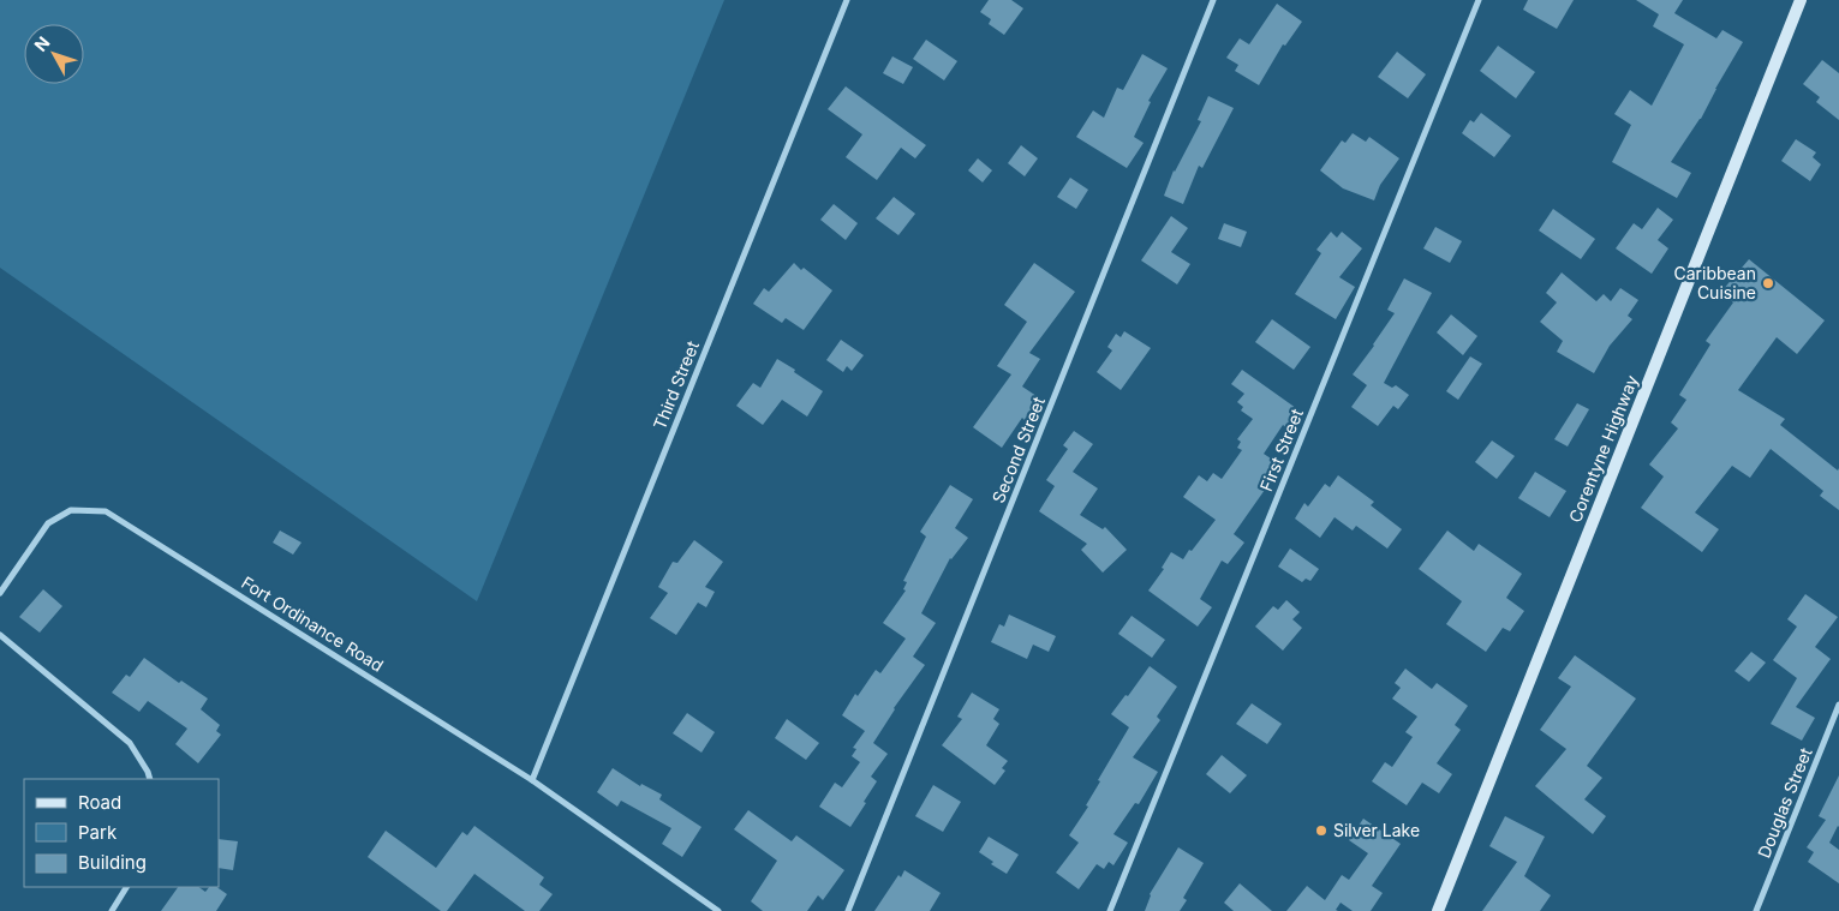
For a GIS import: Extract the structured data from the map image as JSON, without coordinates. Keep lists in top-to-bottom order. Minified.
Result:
{"streets":{"main road":["Corentyne Highway"],"street":["Third Street","Second Street","First Street","Fort Ordinance Road","Douglas Street"]},"crossings":[["Third Street","Fort Ordinance Road"]],"places":["Caribbean Cuisine","Silver Lake"],"legend":["Road","Park","Building"],"north":"top left"}
